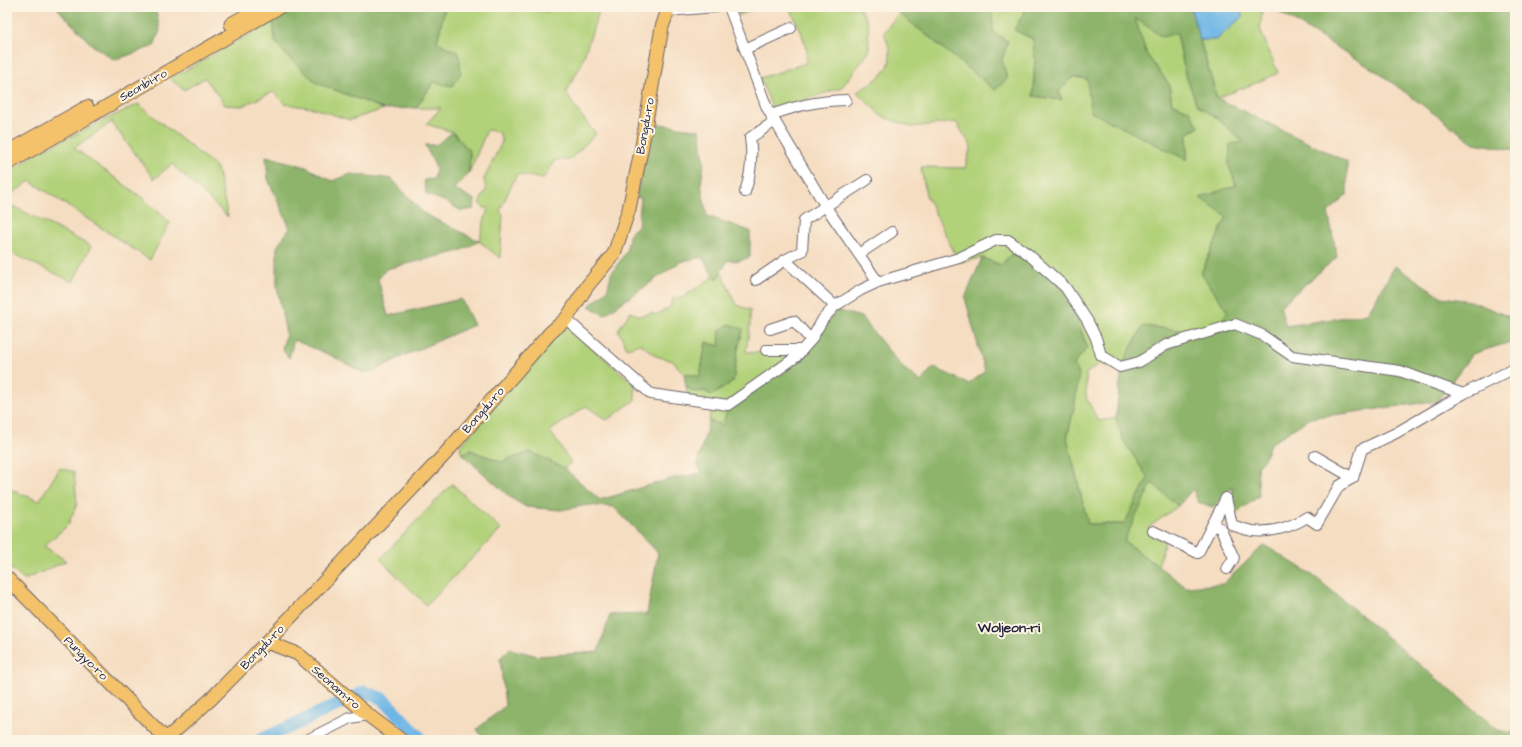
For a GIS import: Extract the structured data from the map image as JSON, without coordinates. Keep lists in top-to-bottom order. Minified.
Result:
{"streets":{"main road":["Seonbi-ro","Bongdu-ro","Pungyo-ro","Seonam-ro"]},"crossings":[["Bongdu-ro","Pungyo-ro"],["Bongdu-ro","Seonam-ro"]],"districts":["Woljeon-ri"]}
